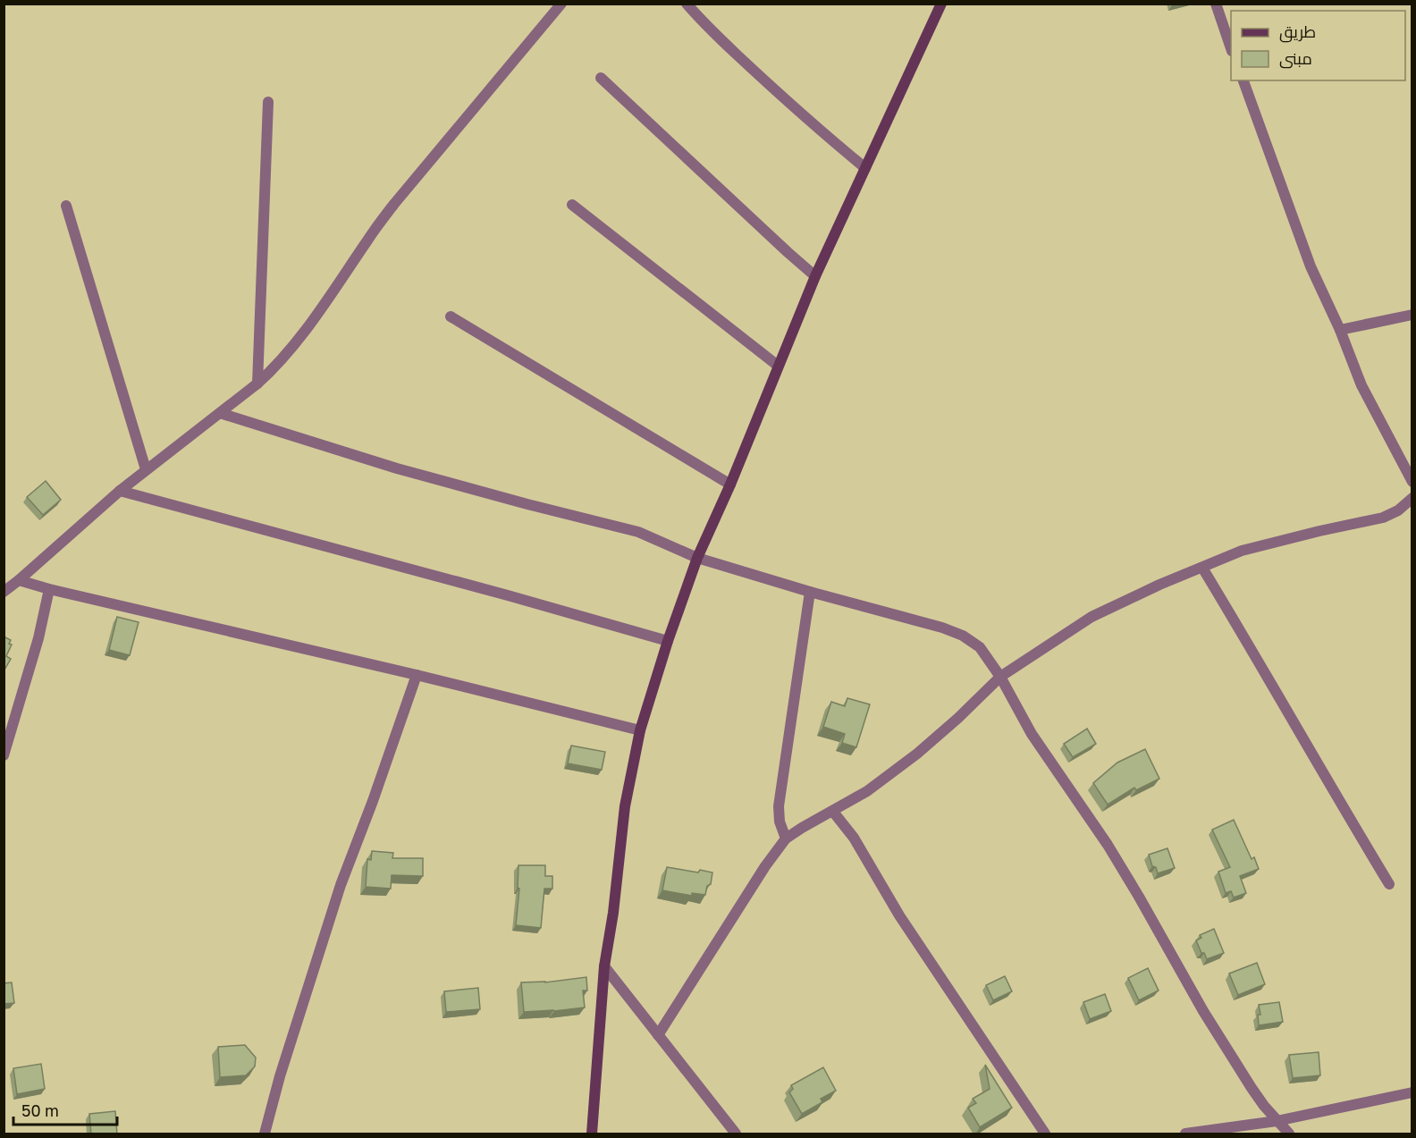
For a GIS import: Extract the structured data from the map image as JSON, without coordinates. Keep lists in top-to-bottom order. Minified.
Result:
{"legend":["طريق","مبنى"],"scale_bar":"50 m"}
